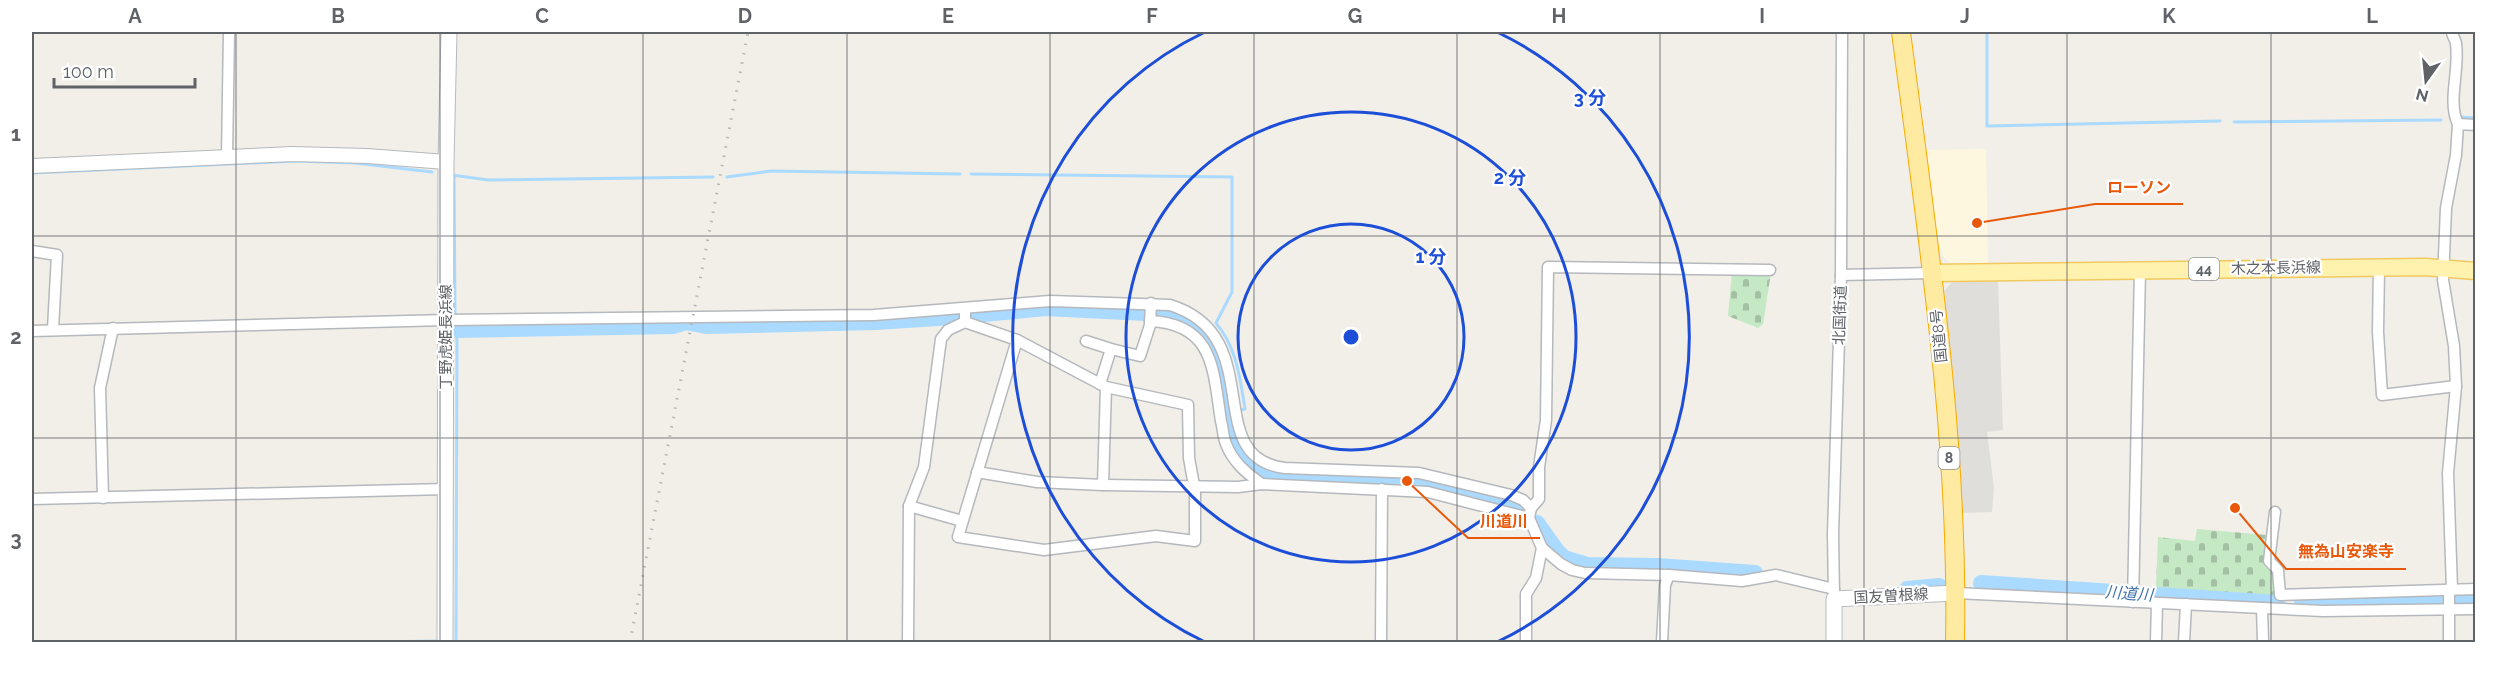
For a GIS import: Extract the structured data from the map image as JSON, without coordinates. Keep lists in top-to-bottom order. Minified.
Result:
{"streets":{"highway":["国道8号","8"],"main road":["木之本長浜線","44","丁野虎姫長浜線","国友曽根線"],"street":["北国街道"]},"crossings":[["木之本長浜線","国道8号"],["北国街道","国友曽根線"],["国道8号","国友曽根線"]],"water":["川道川"],"places":["ローソン","川道川","無為山安楽寺"],"scale_bar":"100 m","north":"bottom","grid":{"columns":["A","B","C","D","E","F","G","H","I","J","K","L"],"rows":["1","2","3"]},"rings":["3 分","2 分","1 分"]}
